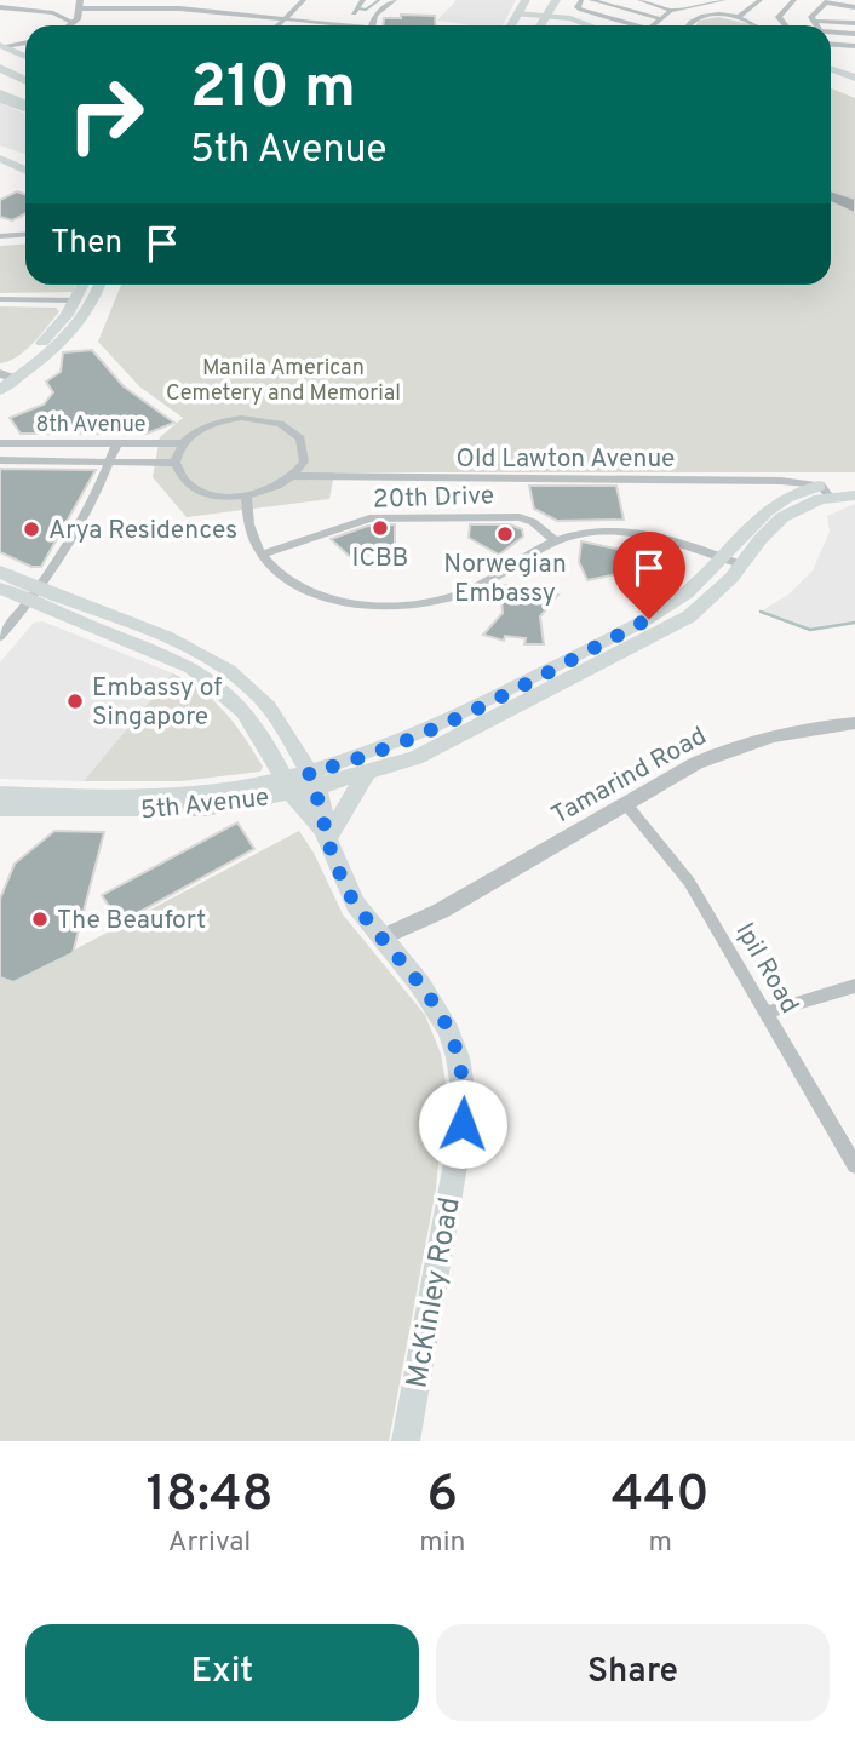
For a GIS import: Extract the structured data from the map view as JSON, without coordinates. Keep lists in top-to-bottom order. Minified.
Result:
{"streets":{"main road":["5th Avenue","McKinley Road"],"street":["8th Avenue","Old Lawton Avenue","20th Drive","Tamarind Road","Ipil Road"]},"crossings":[["8th Avenue","Old Lawton Avenue"],["Old Lawton Avenue","5th Avenue"],["Tamarind Road","Ipil Road"],["Tamarind Road","McKinley Road"],["5th Avenue","McKinley Road"]],"parks":["Manila American Cemetery and Memorial"],"places":["ICBB","Arya Residences","Norwegian Embassy","Embassy of Singapore","The Beaufort"],"page":{"turn":["210 m","5th Avenue"],"then":"Then","eta":["18:48","Arrival","6","min","440","m"],"buttons":["Exit","Share"]}}
